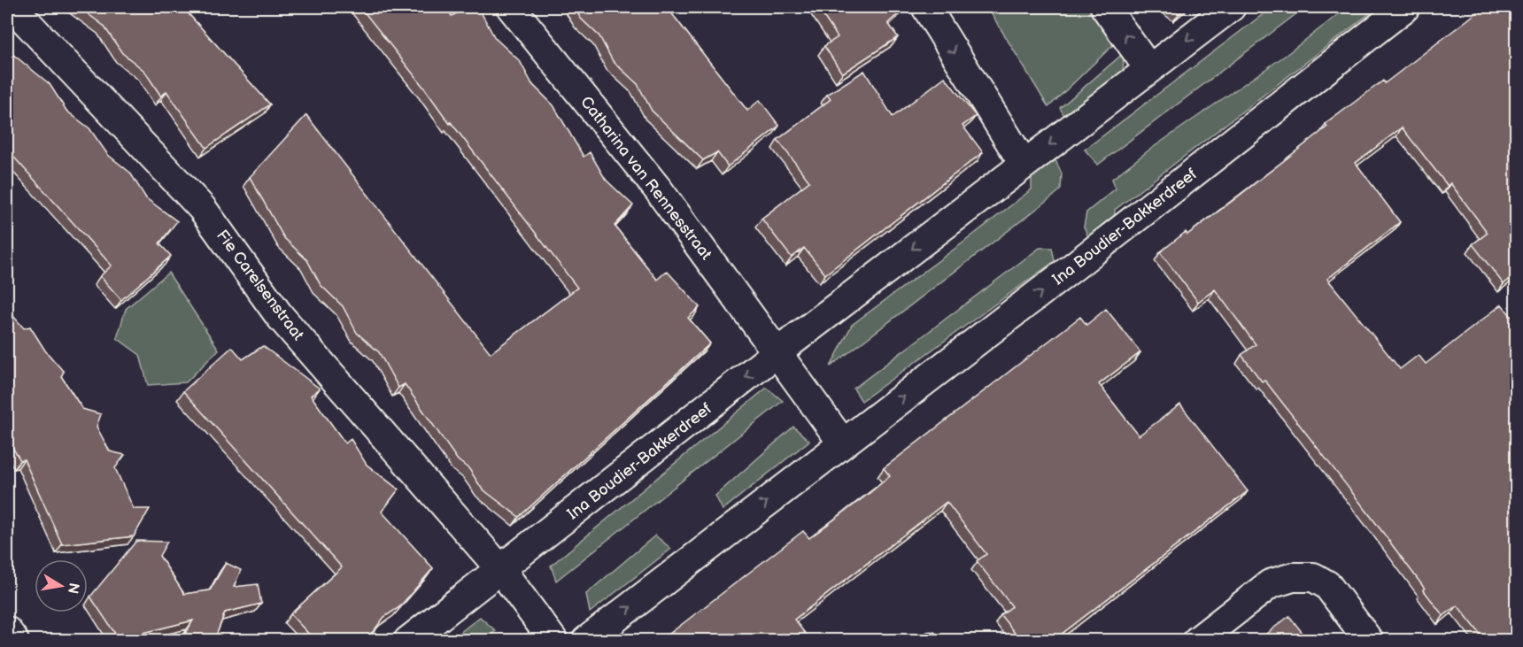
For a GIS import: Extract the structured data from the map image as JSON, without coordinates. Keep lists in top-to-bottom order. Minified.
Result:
{"streets":{"street":["Catharina van Rennesstraat","Ina Boudier-Bakkerdreef","Fie Carelsenstraat"]},"crossings":[["Catharina van Rennesstraat","Ina Boudier-Bakkerdreef"],["Ina Boudier-Bakkerdreef","Fie Carelsenstraat"]],"north":"right"}
